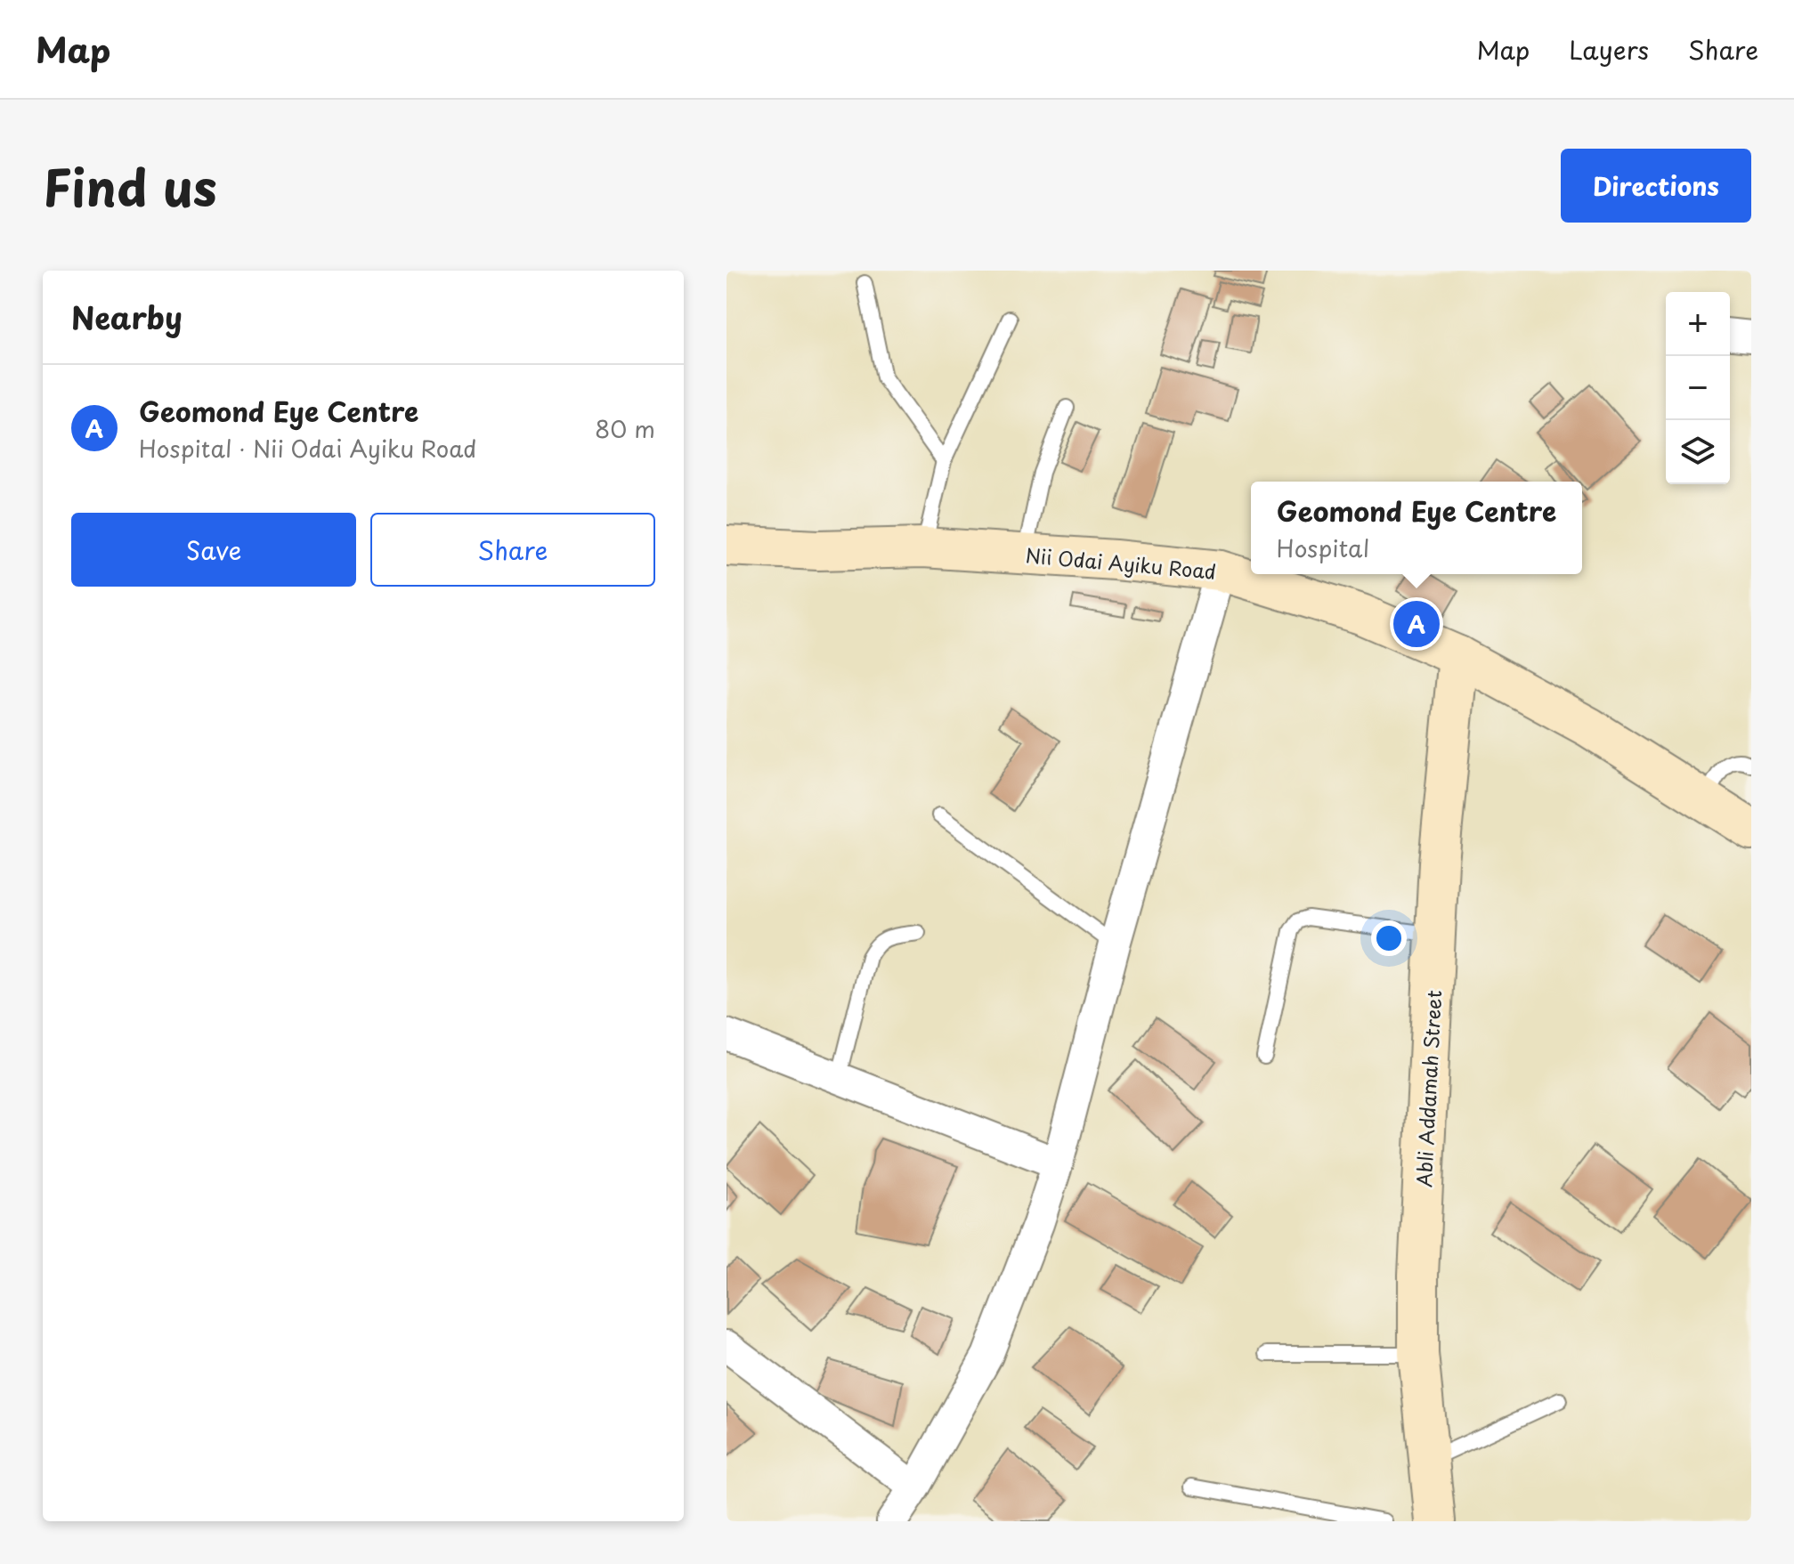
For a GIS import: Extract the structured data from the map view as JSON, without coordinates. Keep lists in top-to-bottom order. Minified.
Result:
{"streets":{"street":["Nii Odai Ayiku Road","Abli Addamah Street"]},"crossings":[["Nii Odai Ayiku Road","Abli Addamah Street"]],"page":{"header":"Map","nav":["Map","Layers","Share"],"title":"Find us","buttons":["Directions",["Save","Share"]],"heading":"Nearby","map_buttons":["+","−"],"list":[{"mark":"A","name":"Geomond Eye Centre","note":"Hospital · Nii Odai Ayiku Road","value":"80 m"}],"popup":["Geomond Eye Centre","Hospital"],"pins":"A"}}
